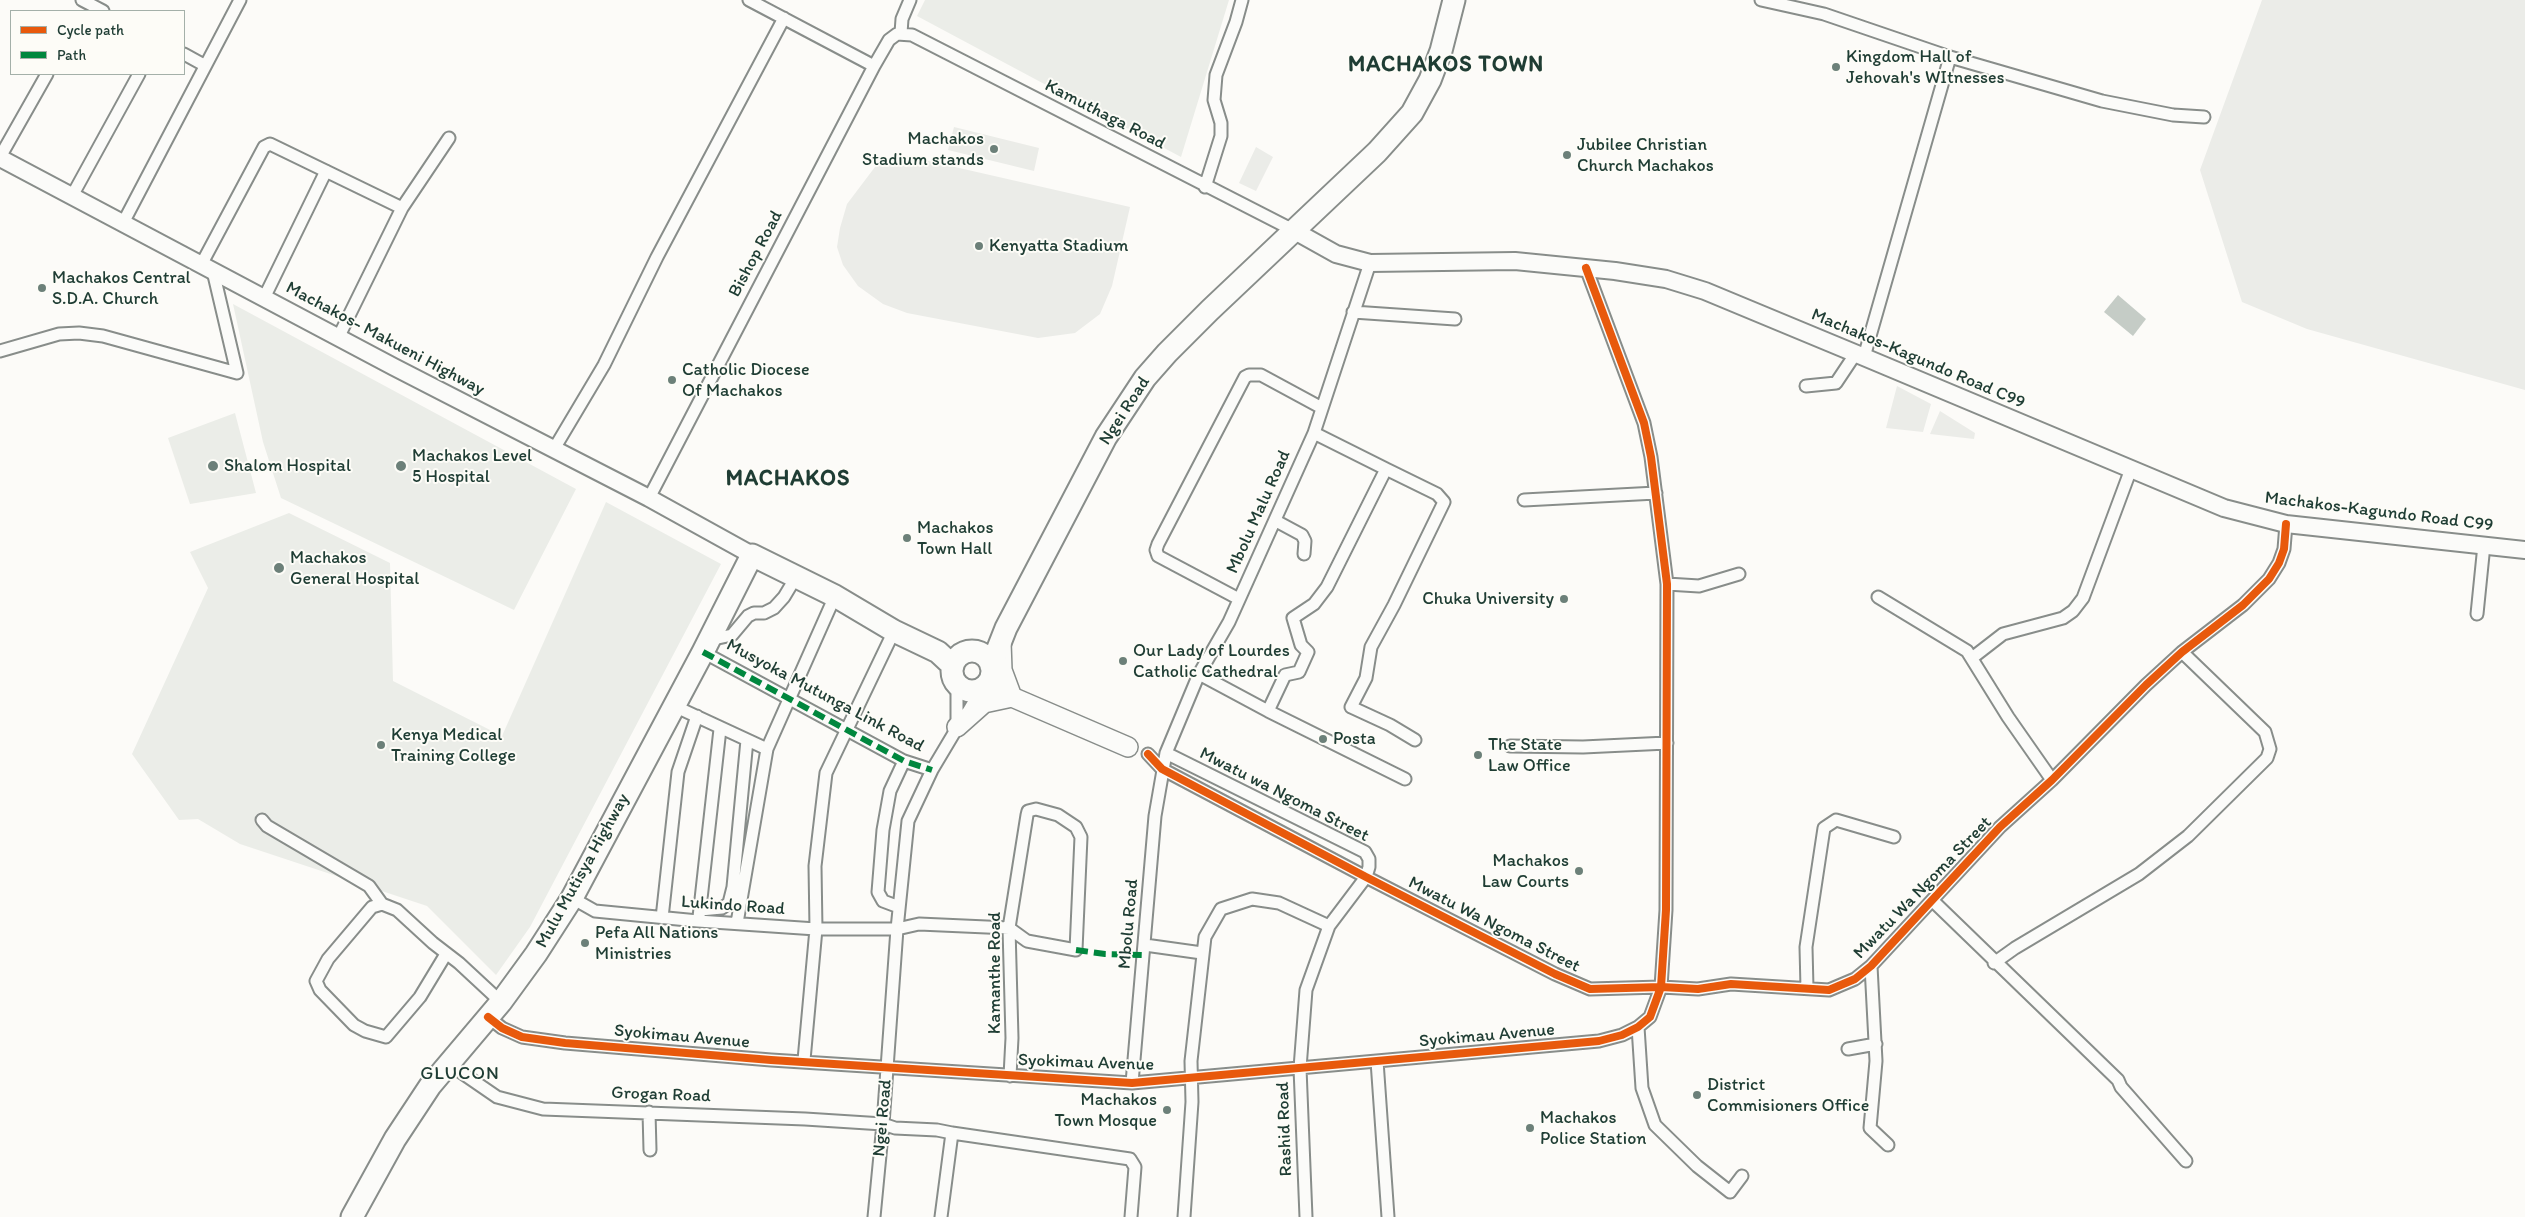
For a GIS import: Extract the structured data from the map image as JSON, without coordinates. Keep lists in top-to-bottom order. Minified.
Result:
{"streets":{"highway":["Ngei Road","Mulu Mutisya Highway"],"main road":["Machakos- Makueni Highway","Machakos-Kagundo Road C99"],"street":["Kamuthaga Road","Bishop Road","Mbolu Malu Road","Musyoka Mutunga Link Road","Mwatu wa Ngoma Street","Mwatu Wa Ngoma Street","Lukindo Road","Mbolu Road","Kamanthe Road","Syokimau Avenue","Grogan Road","Rashid Road"]},"crossings":[["Kamuthaga Road","Bishop Road"],["Kamuthaga Road","Machakos-Kagundo Road C99"],["Kamuthaga Road","Ngei Road"],["Bishop Road","Machakos- Makueni Highway"],["Machakos- Makueni Highway","Mulu Mutisya Highway"],["Machakos-Kagundo Road C99","Ngei Road"],["Machakos-Kagundo Road C99","Mbolu Malu Road"],["Machakos-Kagundo Road C99","Mwatu Wa Ngoma Street"],["Machakos-Kagundo Road C99","Syokimau Avenue"],["Ngei Road","Musyoka Mutunga Link Road"],["Ngei Road","Lukindo Road"],["Ngei Road","Syokimau Avenue"],["Ngei Road","Grogan Road"],["Mbolu Malu Road","Mwatu wa Ngoma Street"],["Mbolu Malu Road","Mwatu Wa Ngoma Street"],["Mbolu Malu Road","Mbolu Road"],["Musyoka Mutunga Link Road","Mulu Mutisya Highway"],["Mwatu wa Ngoma Street","Mwatu Wa Ngoma Street"],["Mwatu wa Ngoma Street","Rashid Road"],["Mulu Mutisya Highway","Lukindo Road"],["Mulu Mutisya Highway","Syokimau Avenue"],["Mulu Mutisya Highway","Grogan Road"],["Mwatu Wa Ngoma Street","Mbolu Road"],["Mwatu Wa Ngoma Street","Syokimau Avenue"],["Mwatu Wa Ngoma Street","Rashid Road"],["Mbolu Road","Syokimau Avenue"],["Kamanthe Road","Syokimau Avenue"],["Syokimau Avenue","Rashid Road"]],"districts":["MACHAKOS TOWN","MACHAKOS","GLUCON"],"places":["Kingdom Hall of Jehovah's WItnesses","Machakos Stadium stands","Jubilee Christian Church Machakos","Kenyatta Stadium","Machakos Central S.D.A. Church","Catholic Diocese Of Machakos","Shalom Hospital","Machakos Level 5 Hospital","Machakos Town Hall","Machakos General Hospital","Chuka University","Our Lady of Lourdes Catholic Cathedral","Posta","Kenya Medical Training College","The State Law Office","Machakos Law Courts","Pefa All Nations Ministries","District Commisioners Office","Machakos Town Mosque","Machakos Police Station"],"legend":["Cycle path","Path"]}
